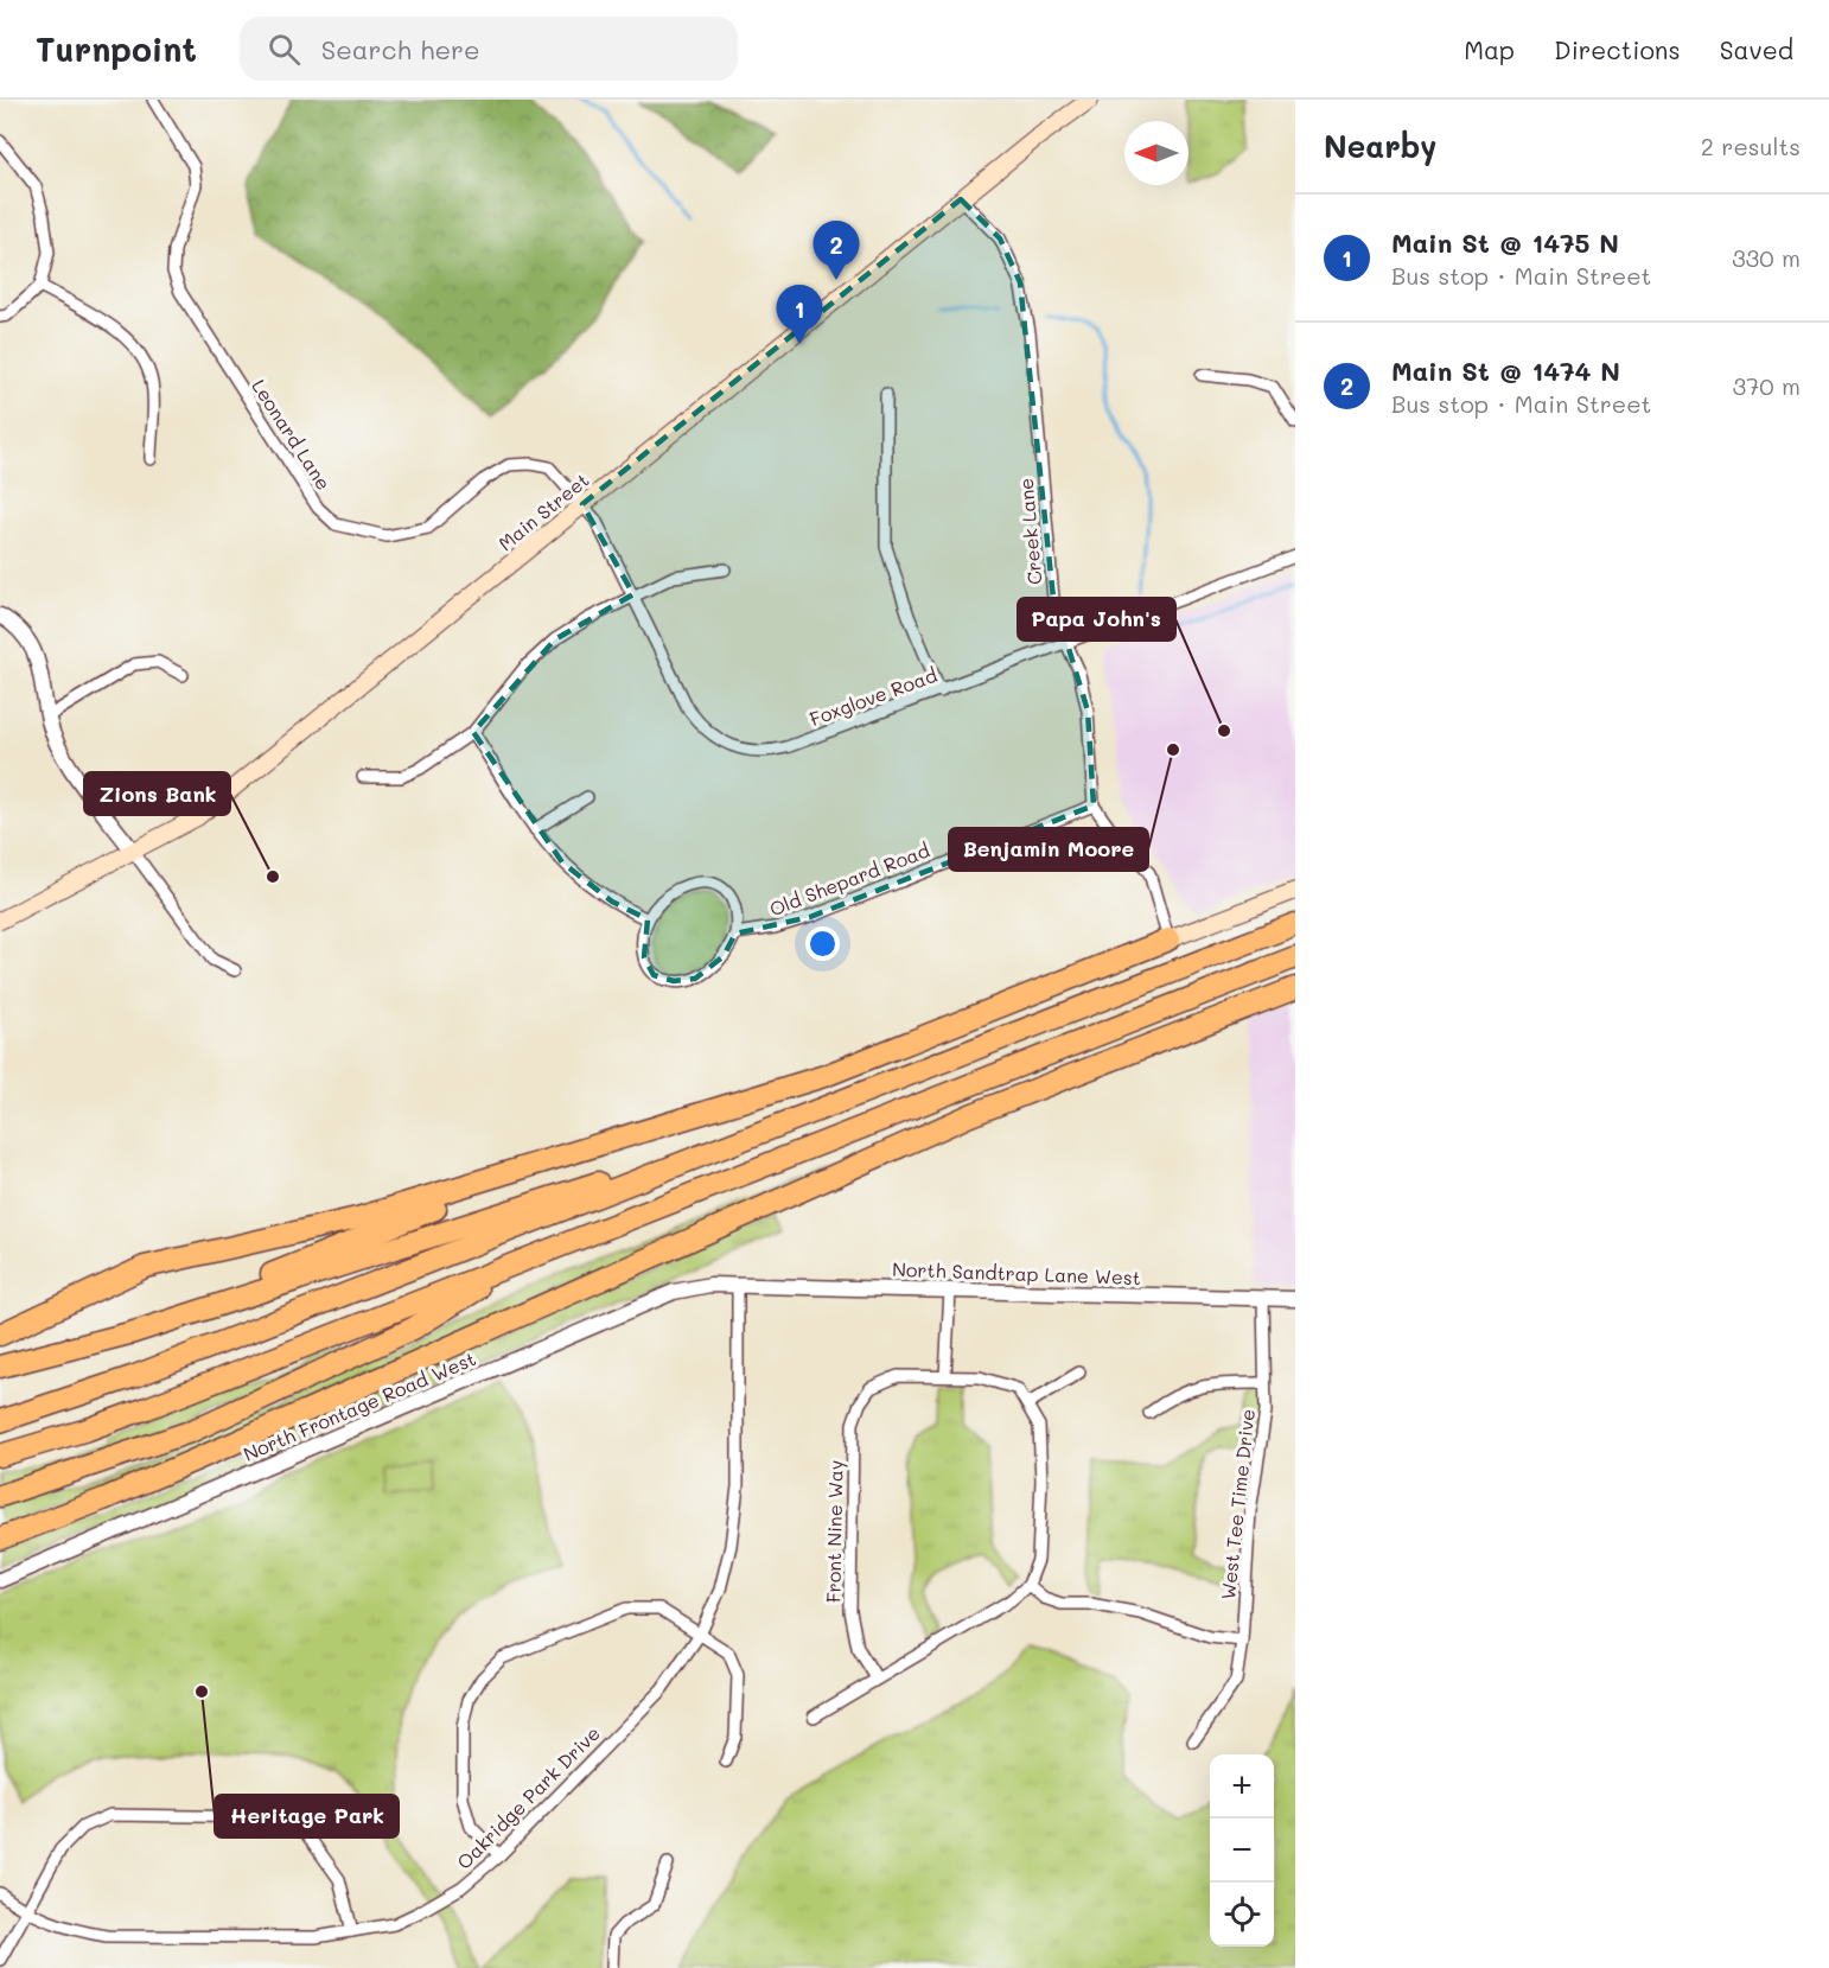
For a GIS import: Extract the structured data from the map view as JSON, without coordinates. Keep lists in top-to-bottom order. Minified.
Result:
{"streets":{"main road":["Main Street"],"street":["Leonard Lane","Creek Lane","Foxglove Road","Old Shepard Road","North Sandtrap Lane West","North Frontage Road West","West Tee Time Drive","Front Nine Way","Oakridge Park Drive"]},"crossings":[["Leonard Lane","Main Street"],["Leonard Lane","Foxglove Road"],["Main Street","Creek Lane"],["Main Street","Foxglove Road"],["Creek Lane","Foxglove Road"],["Creek Lane","Old Shepard Road"],["North Sandtrap Lane West","North Frontage Road West"],["North Sandtrap Lane West","West Tee Time Drive"],["North Sandtrap Lane West","Oakridge Park Drive"],["North Frontage Road West","Oakridge Park Drive"]],"places":["Papa John's","Benjamin Moore","Zions Bank","Heritage Park"],"north":"left","page":{"header":"Turnpoint","search":"Search here","nav":["Map","Directions","Saved"],"heading":["Nearby","2 results"],"list":[{"mark":"1","name":"Main St @ 1475 N","note":"Bus stop · Main Street","value":"330 m"},{"mark":"2","name":"Main St @ 1474 N","note":"Bus stop · Main Street","value":"370 m"}],"pins":["2","1"],"map_buttons":["+","−"]}}
